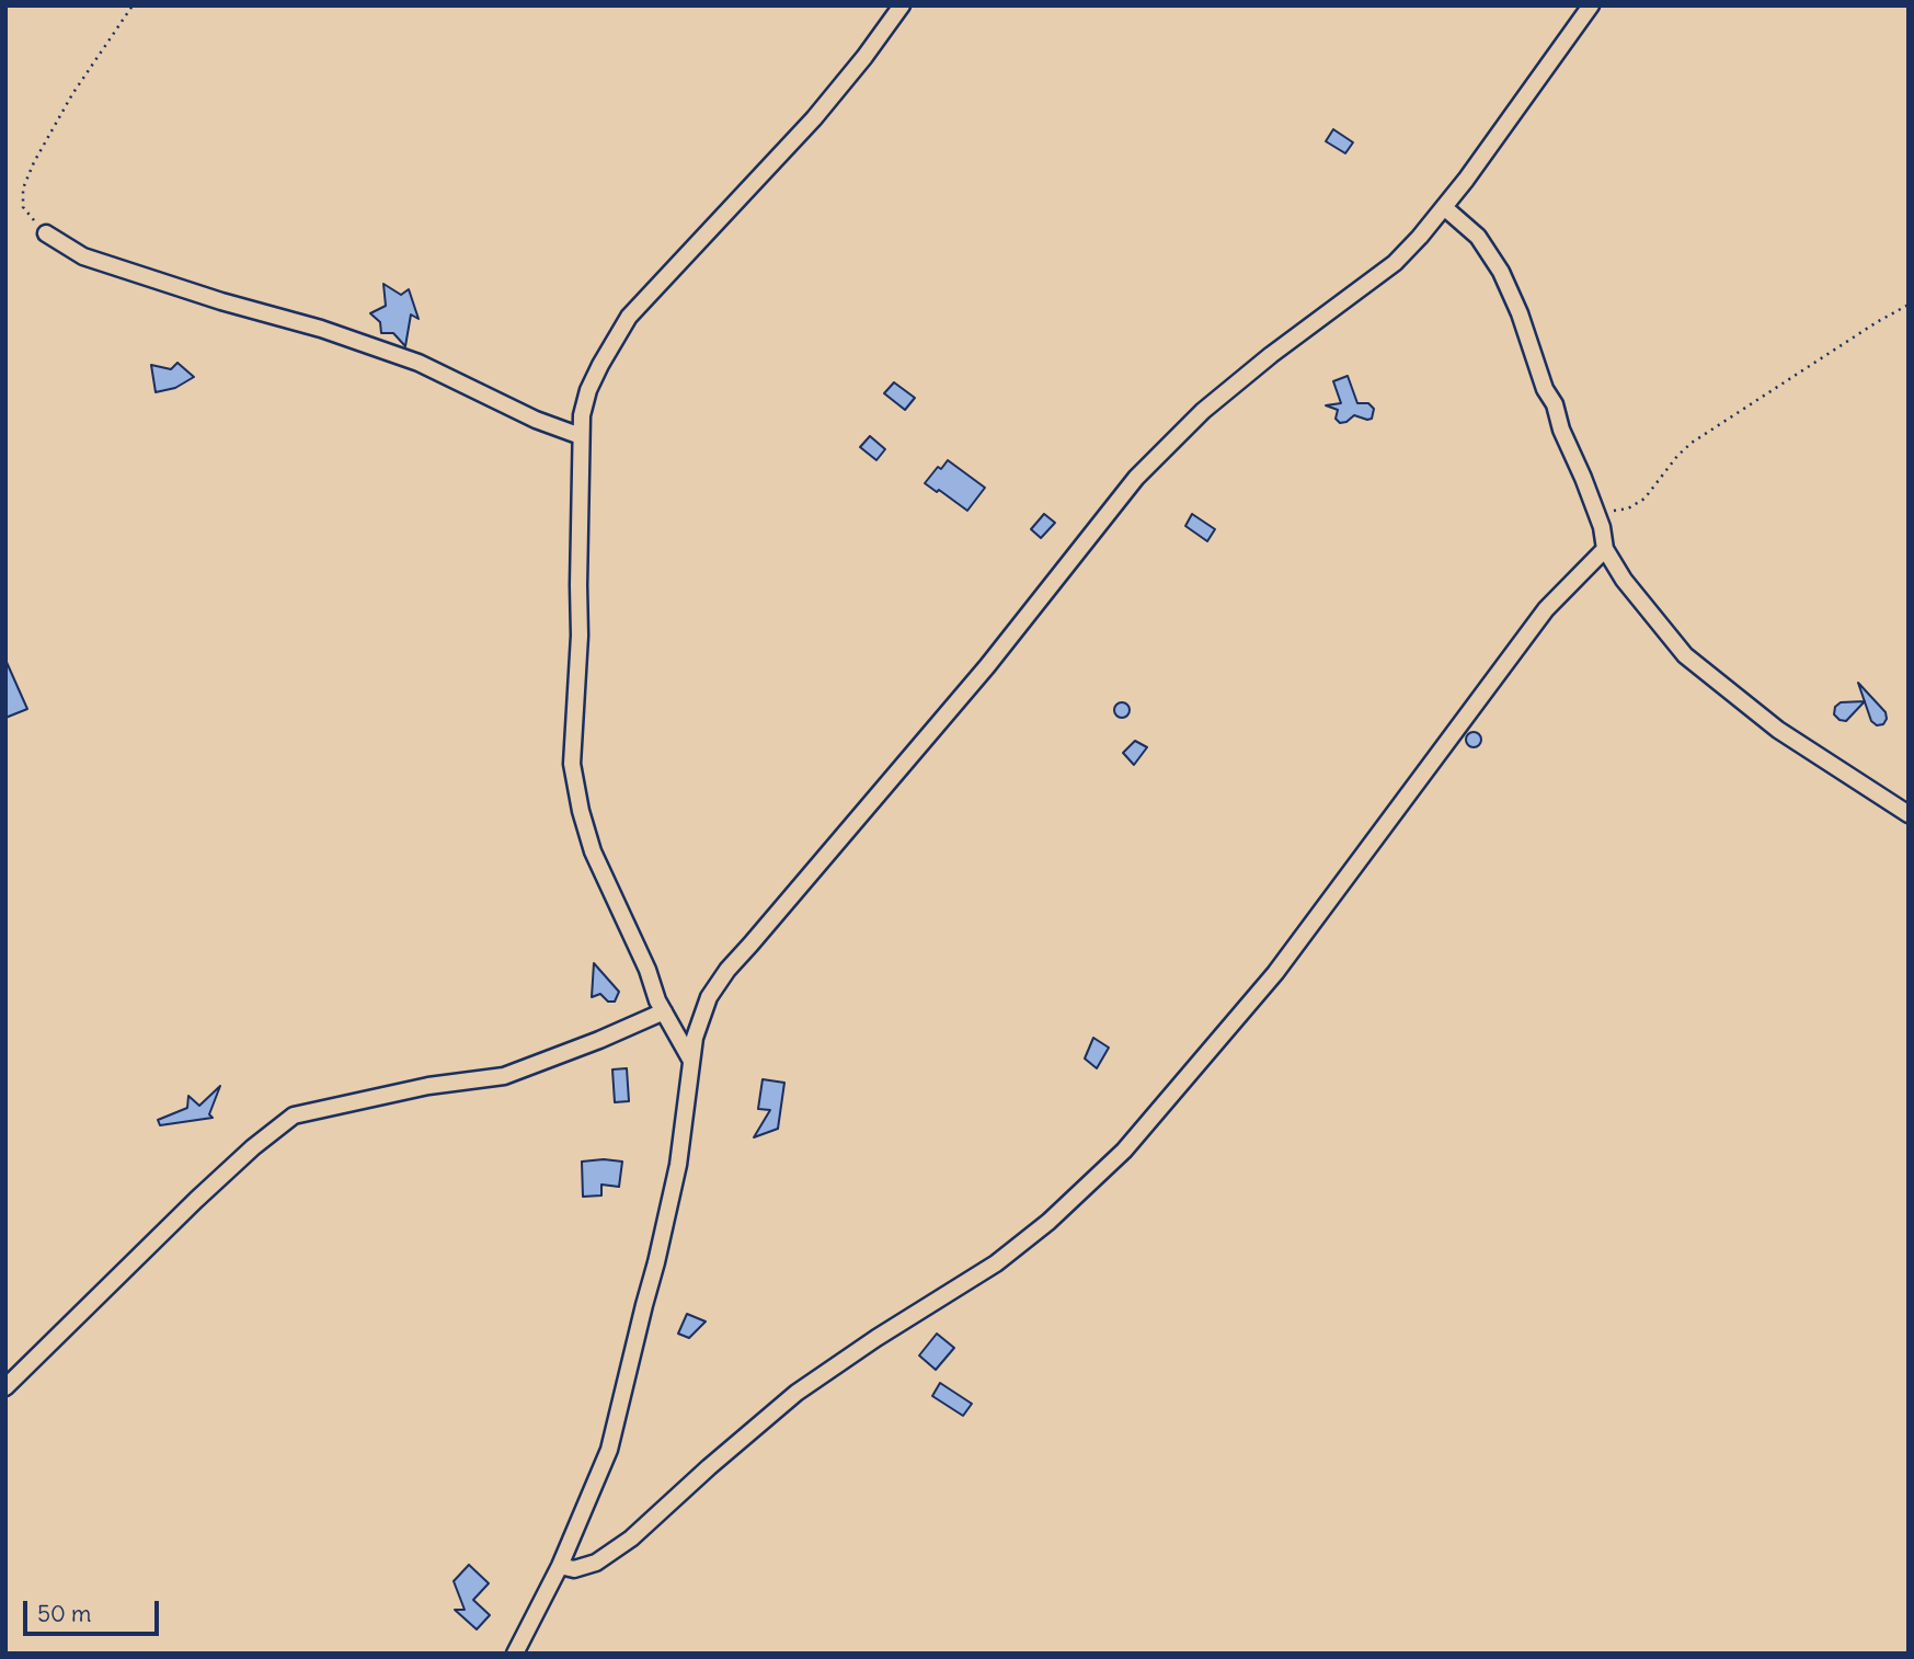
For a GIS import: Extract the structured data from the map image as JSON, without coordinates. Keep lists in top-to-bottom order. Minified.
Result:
{"scale_bar":"50 m"}
